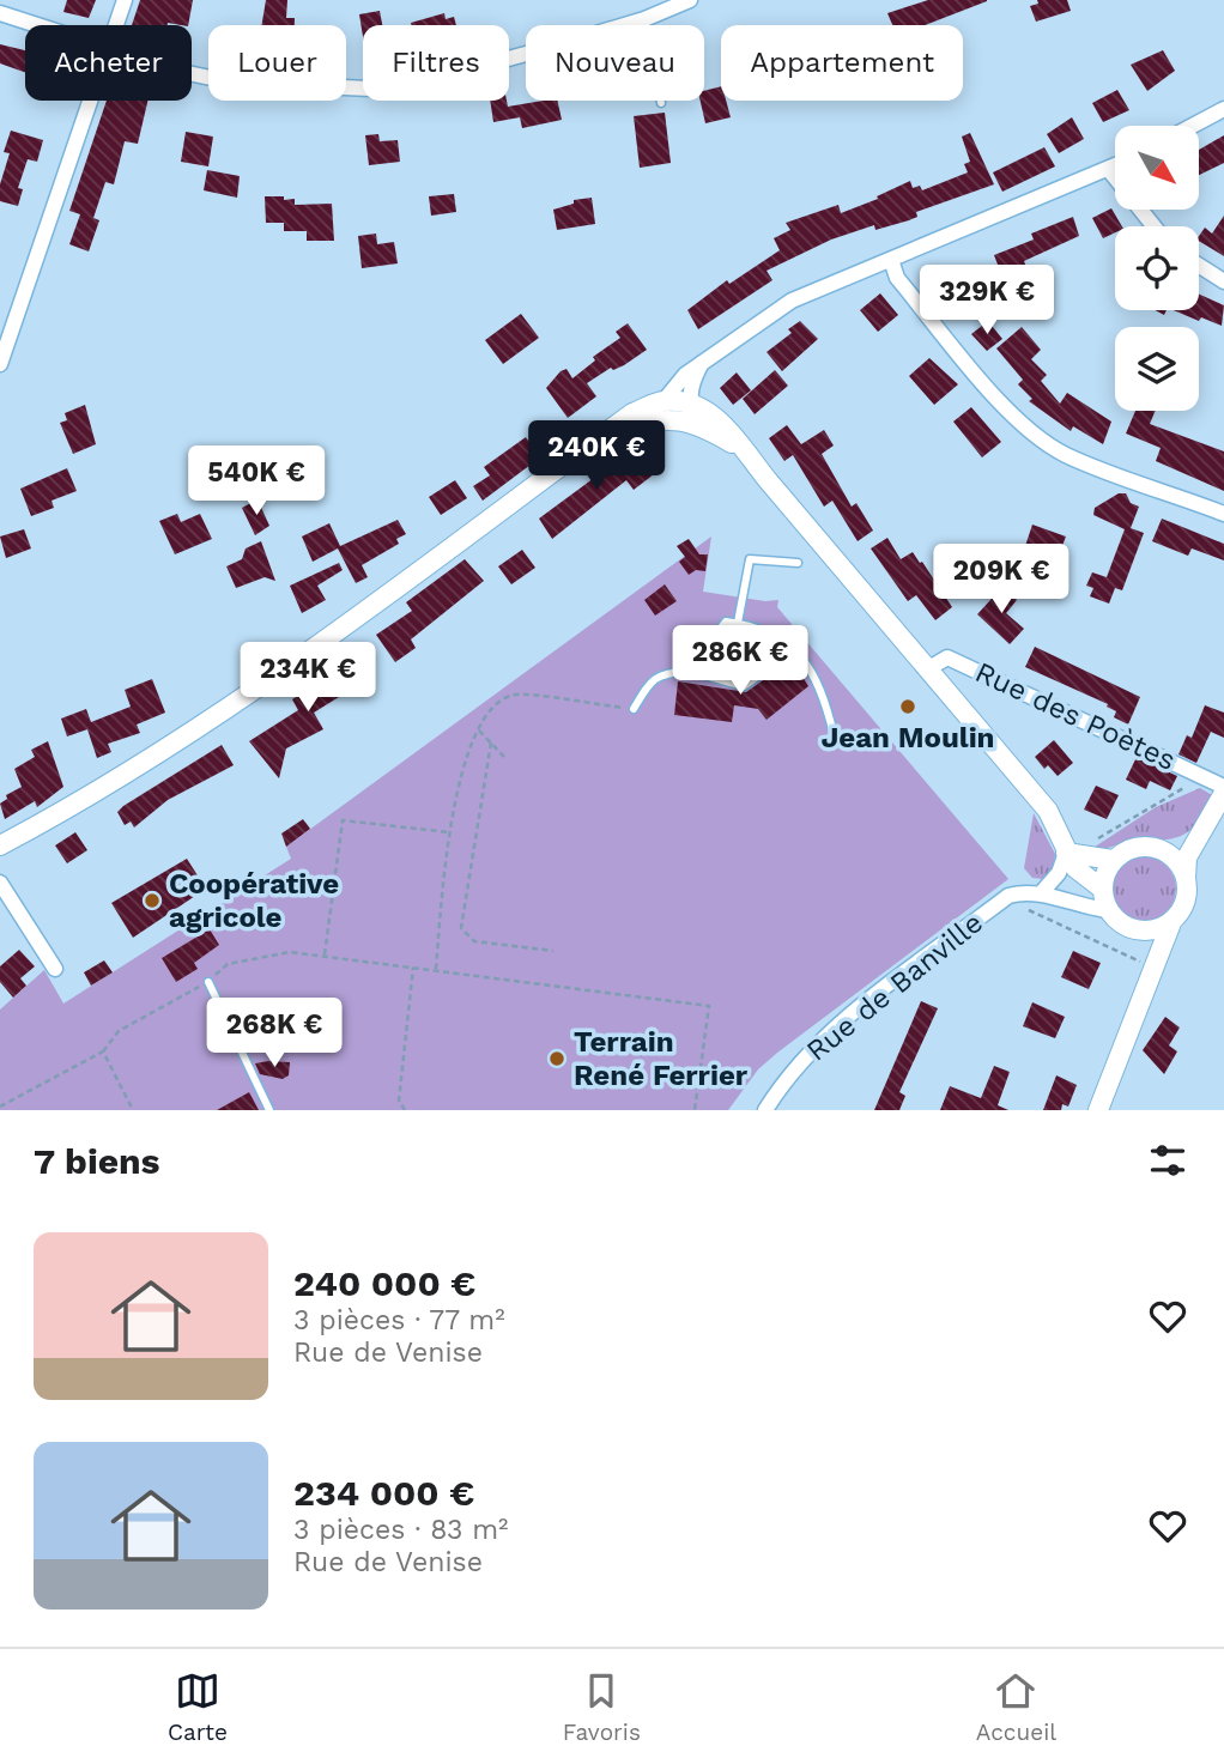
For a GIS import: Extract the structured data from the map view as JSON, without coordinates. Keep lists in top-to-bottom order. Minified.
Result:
{"streets":{"street":["Rue des Poètes","Rue de Banville"]},"places":["Jean Moulin","Coopérative agricole","Terrain René Ferrier"],"north":"bottom right","page":{"chip":["Acheter","Louer","Filtres","Nouveau","Appartement"],"price":["329K €","240K €","540K €","209K €","286K €","234K €","268K €"],"heading":"7 biens","list":[{"name":"240 000 €","note":"3 pièces · 77 m² · Rue de Venise"},{"name":"234 000 €","note":"3 pièces · 83 m² · Rue de Venise"}],"tabs":["Carte","Favoris","Accueil"]}}
